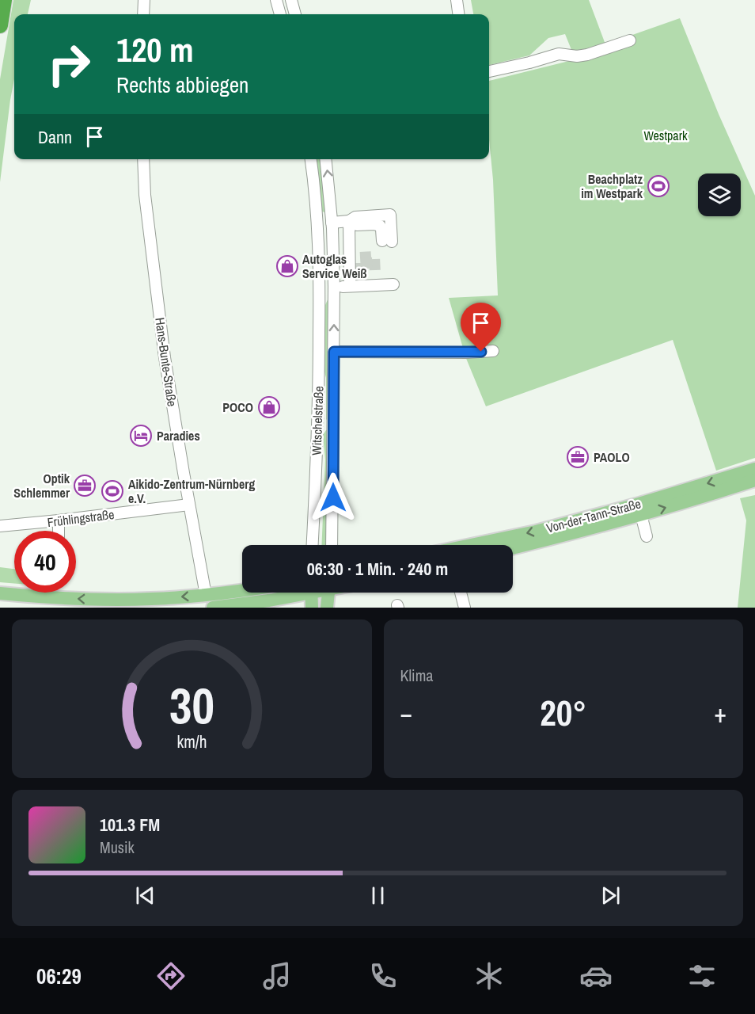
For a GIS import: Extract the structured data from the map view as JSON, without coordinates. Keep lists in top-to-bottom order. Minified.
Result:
{"streets":{"main road":["Von-der-Tann-Straße"],"street":["Hans-Bunte-Straße","Witschelstraße","Frühlingstraße"]},"crossings":[["Hans-Bunte-Straße","Frühlingstraße"]],"parks":["Westpark"],"places":{"sports":["Beachplatz im Westpark","Aikido-Zentrum-Nürnberg e.V."],"shop":["Autoglas Service Weiß","POCO"],"hotel":["Paradies"],"office":["PAOLO","Optik Schlemmer"]},"page":{"turn":["120 m","Rechts abbiegen"],"then":"Dann","limit":"40","trip":"06:30 · 1 Min. · 240 m","tile":"Klima","heat":["−","20°","+"],"song":["101.3 FM","Musik"],"tabs":"06:29","gauge":["30","km/h"]}}
